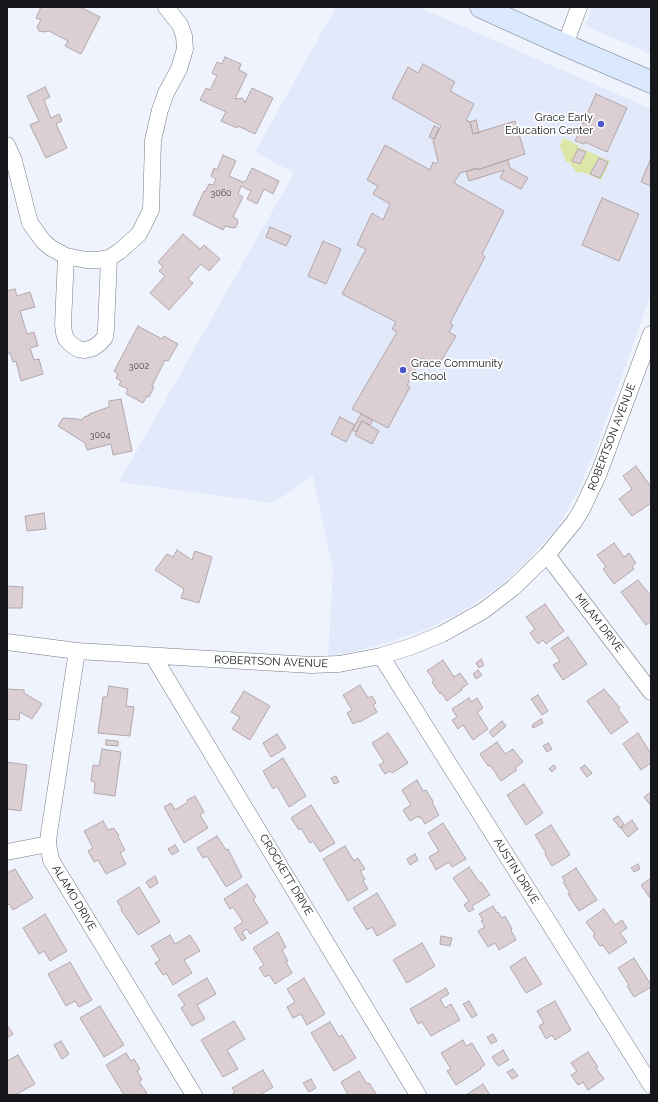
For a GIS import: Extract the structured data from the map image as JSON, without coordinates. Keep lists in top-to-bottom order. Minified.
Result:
{"streets":{"street":["ROBERTSON AVENUE","MILAM DRIVE","AUSTIN DRIVE","CROCKETT DRIVE","ALAMO DRIVE"]},"crossings":[["ROBERTSON AVENUE","MILAM DRIVE"],["ROBERTSON AVENUE","AUSTIN DRIVE"],["ROBERTSON AVENUE","CROCKETT DRIVE"],["ROBERTSON AVENUE","ALAMO DRIVE"]],"places":["Grace Early Education Center","Grace Community School"],"house_numbers":["3060","3002","3004"]}
